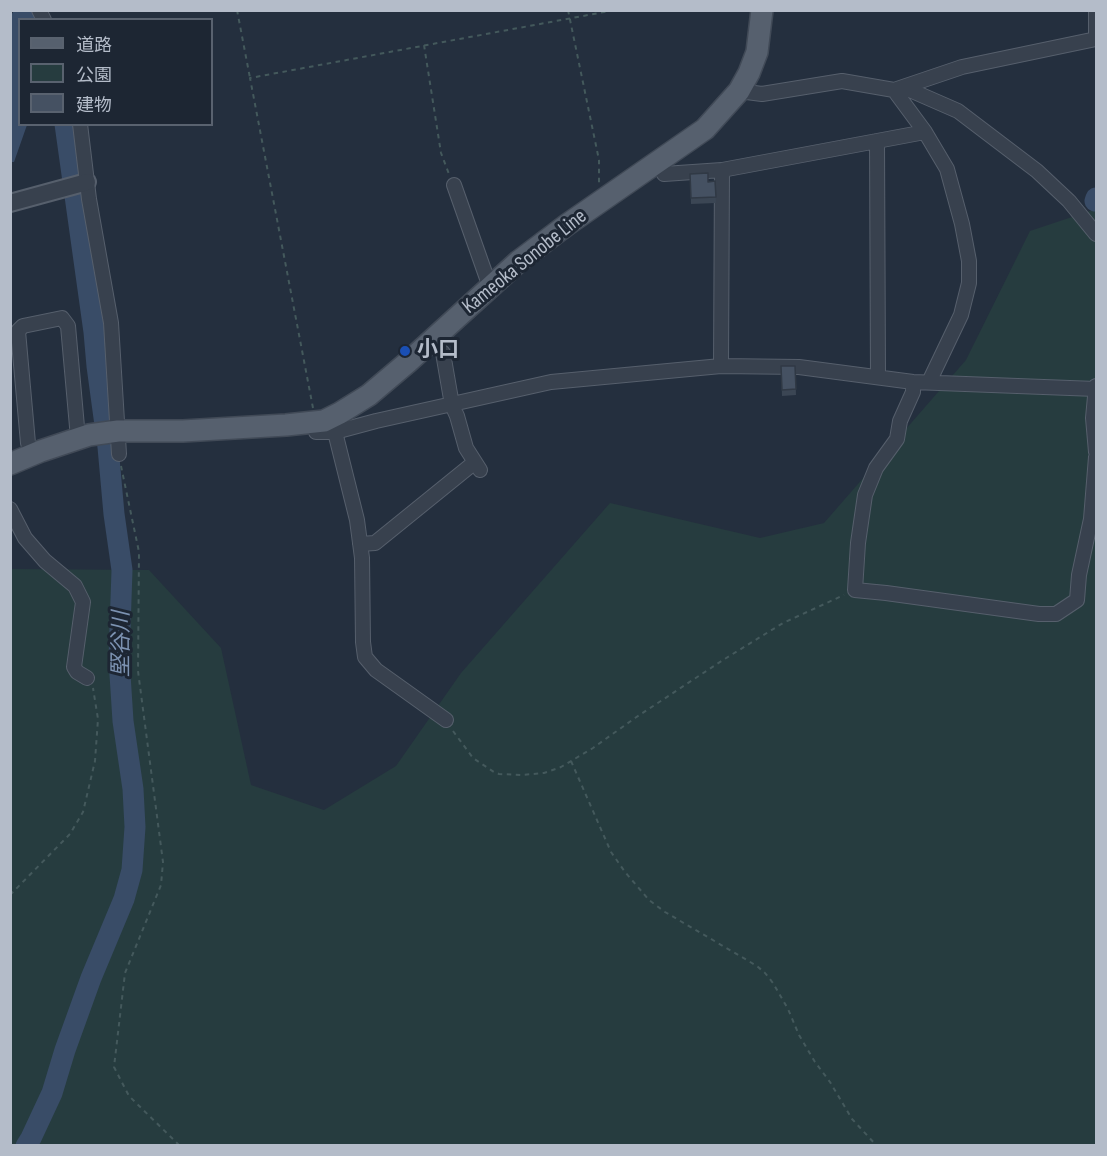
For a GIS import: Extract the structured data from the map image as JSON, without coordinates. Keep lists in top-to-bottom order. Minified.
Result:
{"streets":{"main road":["Kameoka Sonobe Line"]},"water":["堅谷川"],"places":["小口"],"legend":["道路","公園","建物"]}
